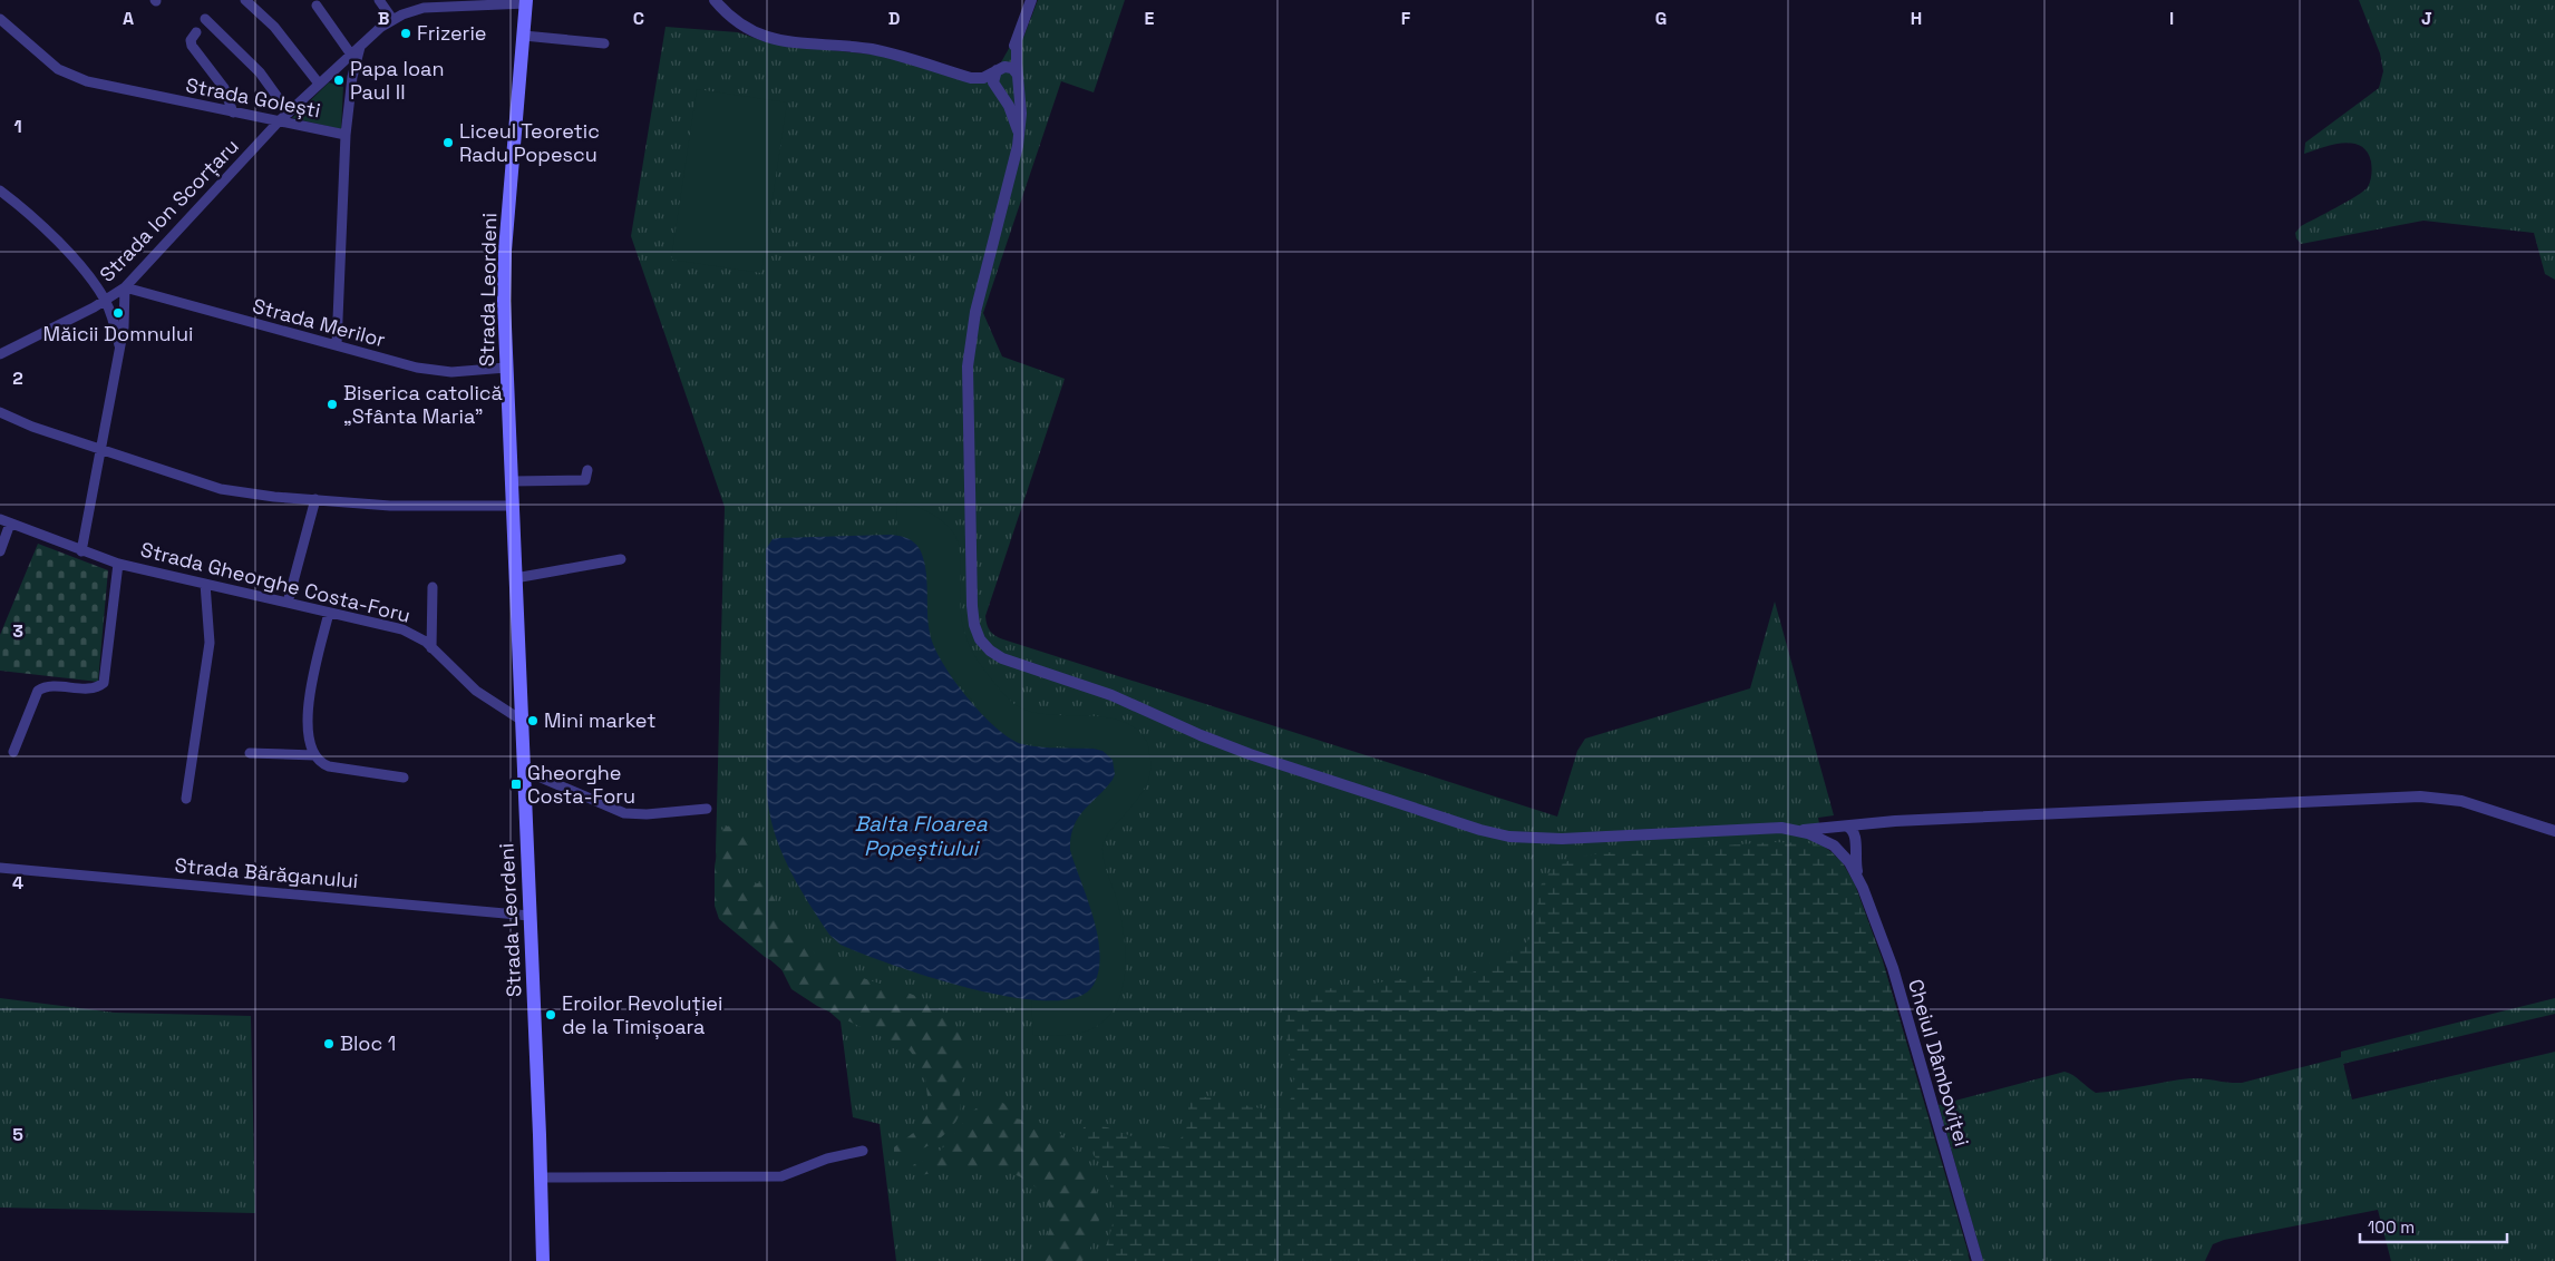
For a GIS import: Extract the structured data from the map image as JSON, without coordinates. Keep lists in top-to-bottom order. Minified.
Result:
{"streets":{"main road":["Strada Leordeni"],"street":["Strada Golești","Strada Ion Scorțaru","Strada Merilor","Strada Gheorghe Costa-Foru","Strada Bărăganului","Cheiul Dâmboviței"]},"crossings":[["Strada Golești","Strada Ion Scorțaru"],["Strada Ion Scorțaru","Strada Leordeni"],["Strada Ion Scorțaru","Strada Merilor"],["Strada Leordeni","Strada Merilor"],["Strada Leordeni","Strada Gheorghe Costa-Foru"],["Strada Leordeni","Strada Bărăganului"]],"water":["Balta Floarea Popeștiului"],"places":{"other":["Frizerie","Papa Ioan Paul II","Liceul Teoretic Radu Popescu","Măicii Domnului","Biserica catolică „Sfânta Maria”","Mini market","Eroilor Revoluției de la Timișoara","Bloc 1"],"transit":["Gheorghe Costa-Foru"]},"scale_bar":"100 m","grid":{"columns":["A","B","C","D","E","F","G","H","I","J"],"rows":["1","2","3","4","5"]}}
